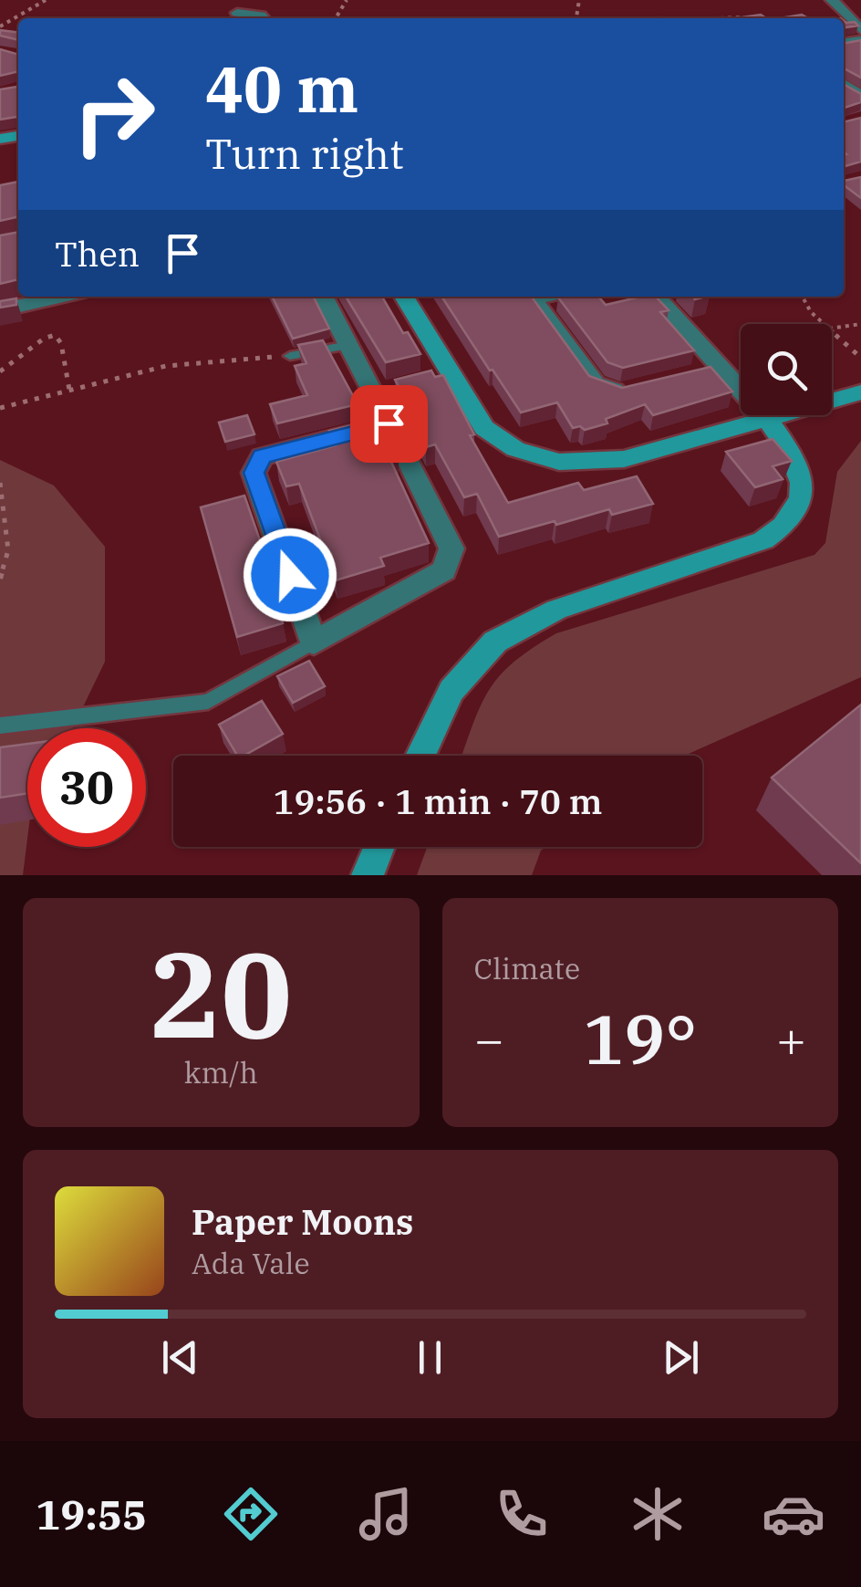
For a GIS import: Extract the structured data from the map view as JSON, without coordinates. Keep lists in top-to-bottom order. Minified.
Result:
{"page":{"turn":["40 m","Turn right"],"then":"Then","limit":"30","trip":"19:56 · 1 min · 70 m","tile":[["20","km/h"],"Climate"],"heat":["−","19°","+"],"song":["Paper Moons","Ada Vale"],"tabs":"19:55"}}
